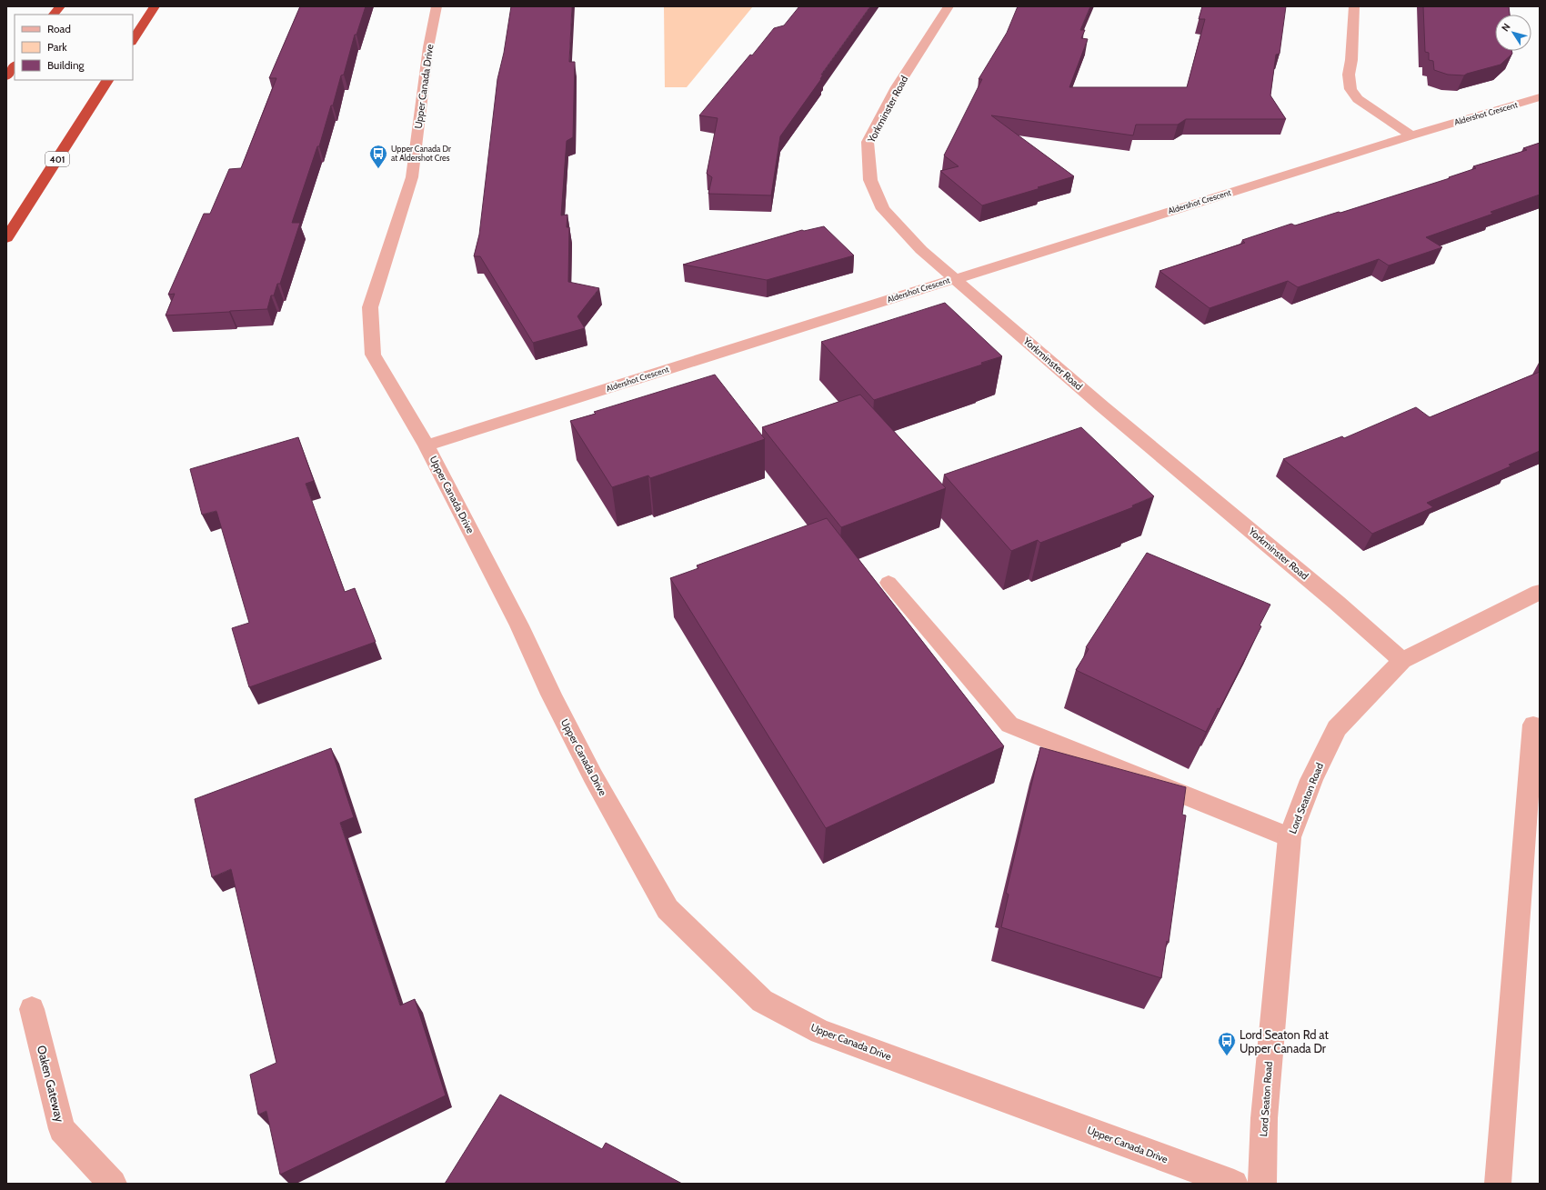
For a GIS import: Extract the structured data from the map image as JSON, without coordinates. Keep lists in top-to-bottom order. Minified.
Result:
{"streets":{"highway":["401"],"street":["Upper Canada Drive","Yorkminster Road","Aldershot Crescent","Lord Seaton Road","Oaken Gateway"]},"crossings":[["Upper Canada Drive","Aldershot Crescent"],["Yorkminster Road","Aldershot Crescent"],["Yorkminster Road","Lord Seaton Road"]],"places":{"bus stop":["Upper Canada Dr at Aldershot Cres","Lord Seaton Rd at Upper Canada Dr"]},"legend":["Road","Park","Building"],"north":"top left"}
